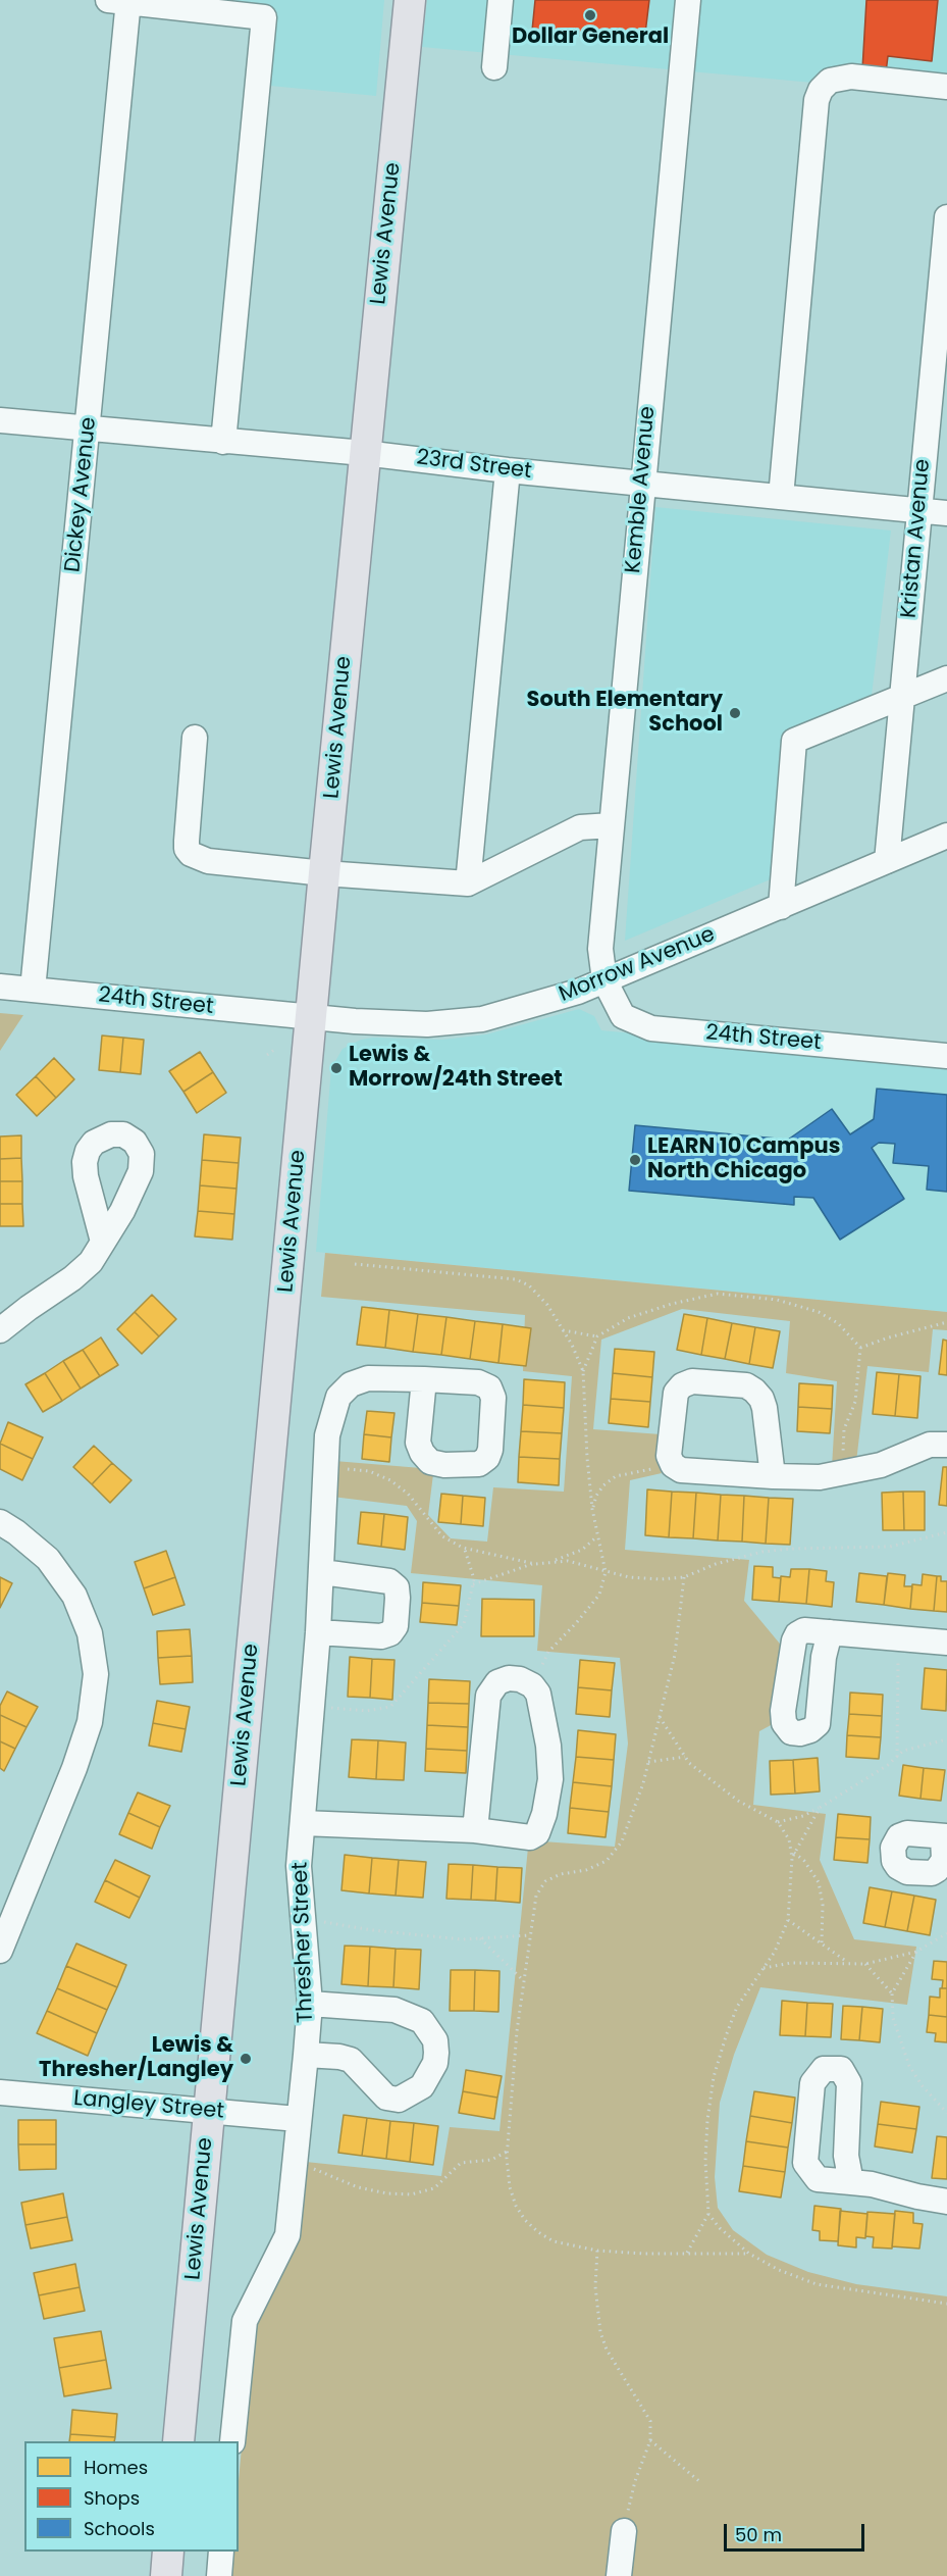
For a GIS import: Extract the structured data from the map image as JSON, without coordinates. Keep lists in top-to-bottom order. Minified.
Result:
{"streets":{"main road":["Lewis Avenue"],"street":["23rd Street","Kemble Avenue","Dickey Avenue","Kristan Avenue","Morrow Avenue","24th Street","Thresher Street","Langley Street"]},"crossings":[["Lewis Avenue","23rd Street"],["Lewis Avenue","Morrow Avenue"],["Lewis Avenue","24th Street"],["Lewis Avenue","Langley Street"],["23rd Street","Kemble Avenue"],["23rd Street","Dickey Avenue"],["23rd Street","Kristan Avenue"],["Kemble Avenue","Morrow Avenue"],["Kemble Avenue","24th Street"],["Dickey Avenue","24th Street"],["Kristan Avenue","Morrow Avenue"],["Morrow Avenue","24th Street"],["Thresher Street","Langley Street"]],"places":["Dollar General","South Elementary School","Lewis & Morrow/24th Street","LEARN 10 Campus North Chicago","Lewis & Thresher/Langley"],"legend":["Homes","Shops","Schools"],"scale_bar":"50 m"}
